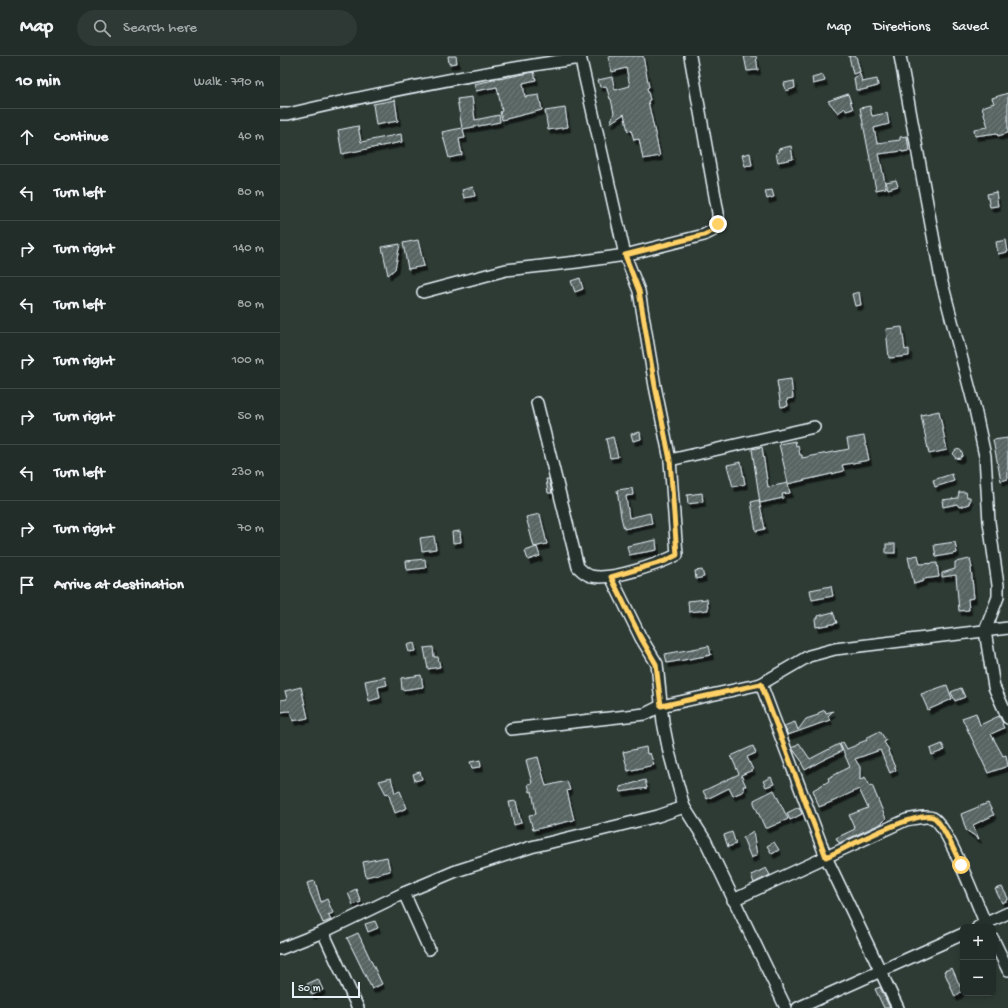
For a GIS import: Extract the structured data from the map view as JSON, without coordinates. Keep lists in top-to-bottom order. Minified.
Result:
{"scale_bar":"50 m","page":{"header":"Map","search":"Search here","nav":["Map","Directions","Saved"],"heading":["10 min","Walk · 790 m"],"list":[["Continue","40 m"],["Turn left","80 m"],["Turn right","140 m"],["Turn left","80 m"],["Turn right","100 m"],["Turn right","50 m"],["Turn left","230 m"],["Turn right","70 m"],"Arrive at destination"],"map_buttons":["+","−"],"scale":"50 m"}}
